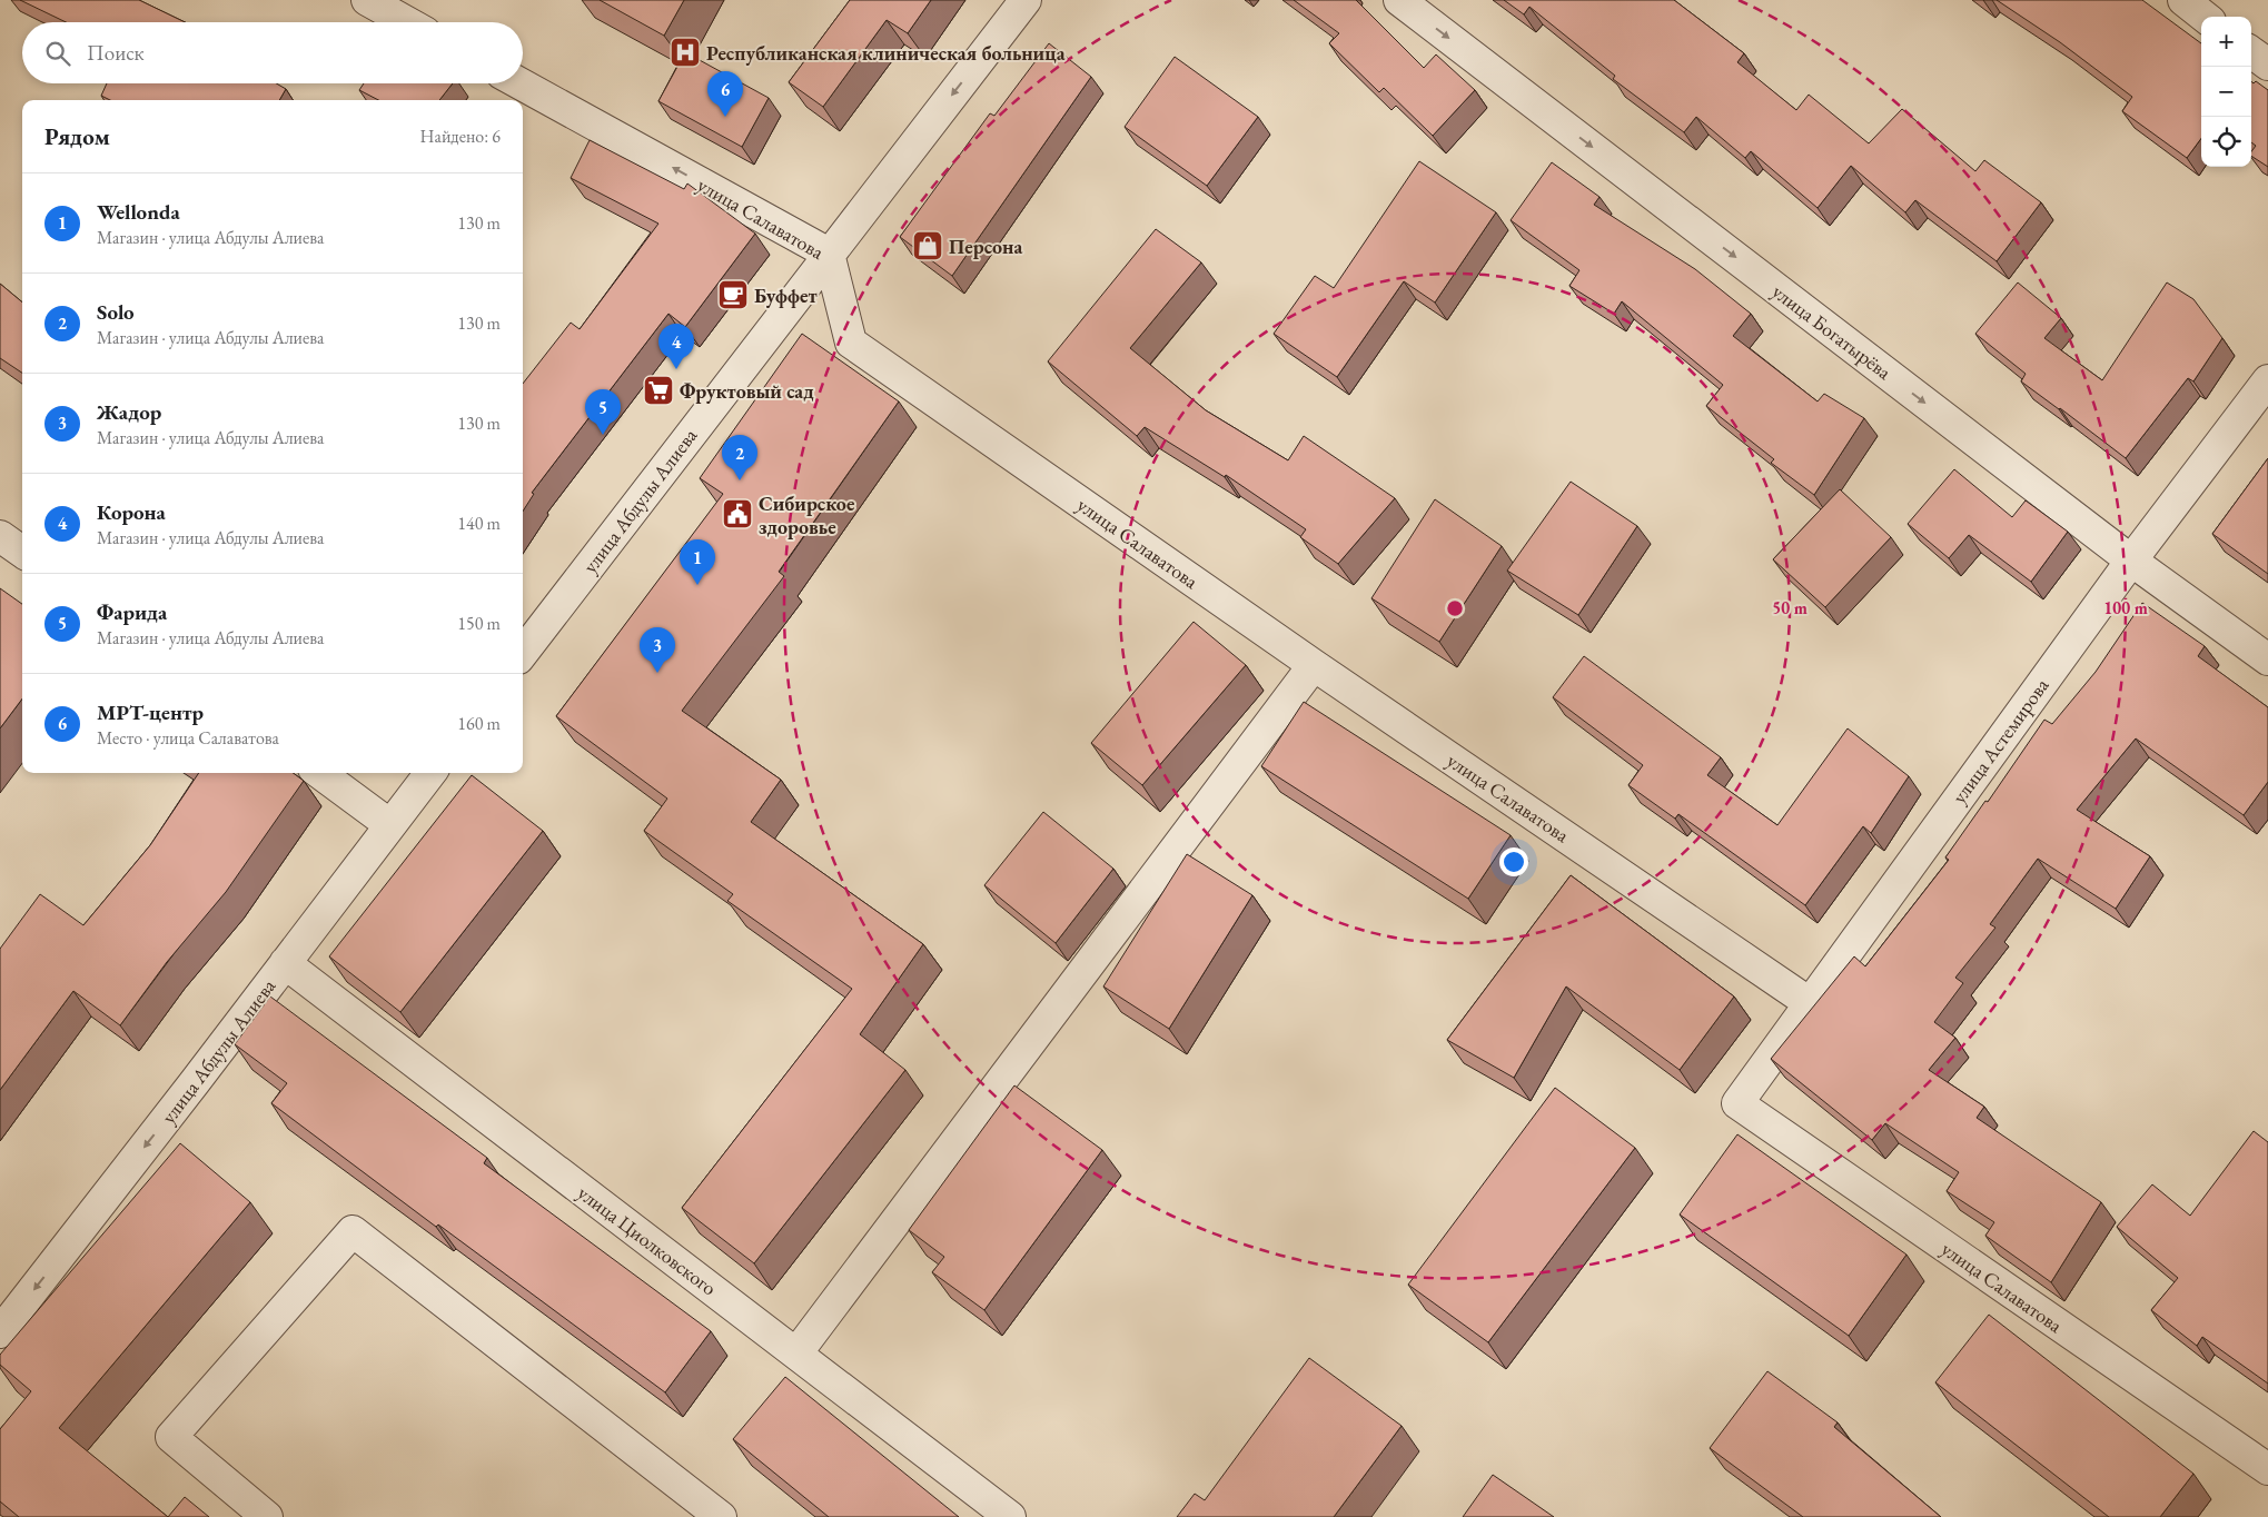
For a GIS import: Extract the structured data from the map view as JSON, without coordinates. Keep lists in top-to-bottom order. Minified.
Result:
{"streets":{"street":["улица Салаватова","улица Богатырёва","улица Абдулы Алиева","улица Астемирова","улица Циолковского"]},"crossings":[["улица Салаватова","улица Абдулы Алиева"],["улица Салаватова","улица Астемирова"],["улица Богатырёва","улица Астемирова"],["улица Абдулы Алиева","улица Циолковского"]],"one_way":["улица Богатырёва","улица Абдулы Алиева"],"places":{"hospital":["Республиканская клиническая больница"],"shop":["Персона"],"cafe":["Буффет"],"supermarket":["Фруктовый сад"],"public building":["Сибирское здоровье"]},"page":{"map_buttons":["+","−"],"search":"Поиск","pins":["6","4","5","2","1","3"],"heading":["Рядом","Найдено: 6"],"list":[{"mark":"1","name":"Wellonda","note":"Магазин · улица Абдулы Алиева","value":"130 m"},{"mark":"2","name":"Solo","note":"Магазин · улица Абдулы Алиева","value":"130 m"},{"mark":"3","name":"Жадор","note":"Магазин · улица Абдулы Алиева","value":"130 m"},{"mark":"4","name":"Корона","note":"Магазин · улица Абдулы Алиева","value":"140 m"},{"mark":"5","name":"Фарида","note":"Магазин · улица Абдулы Алиева","value":"150 m"},{"mark":"6","name":"МРТ-центр","note":"Место · улица Салаватова","value":"160 m"}]},"rings":["50 m","100 m"]}
